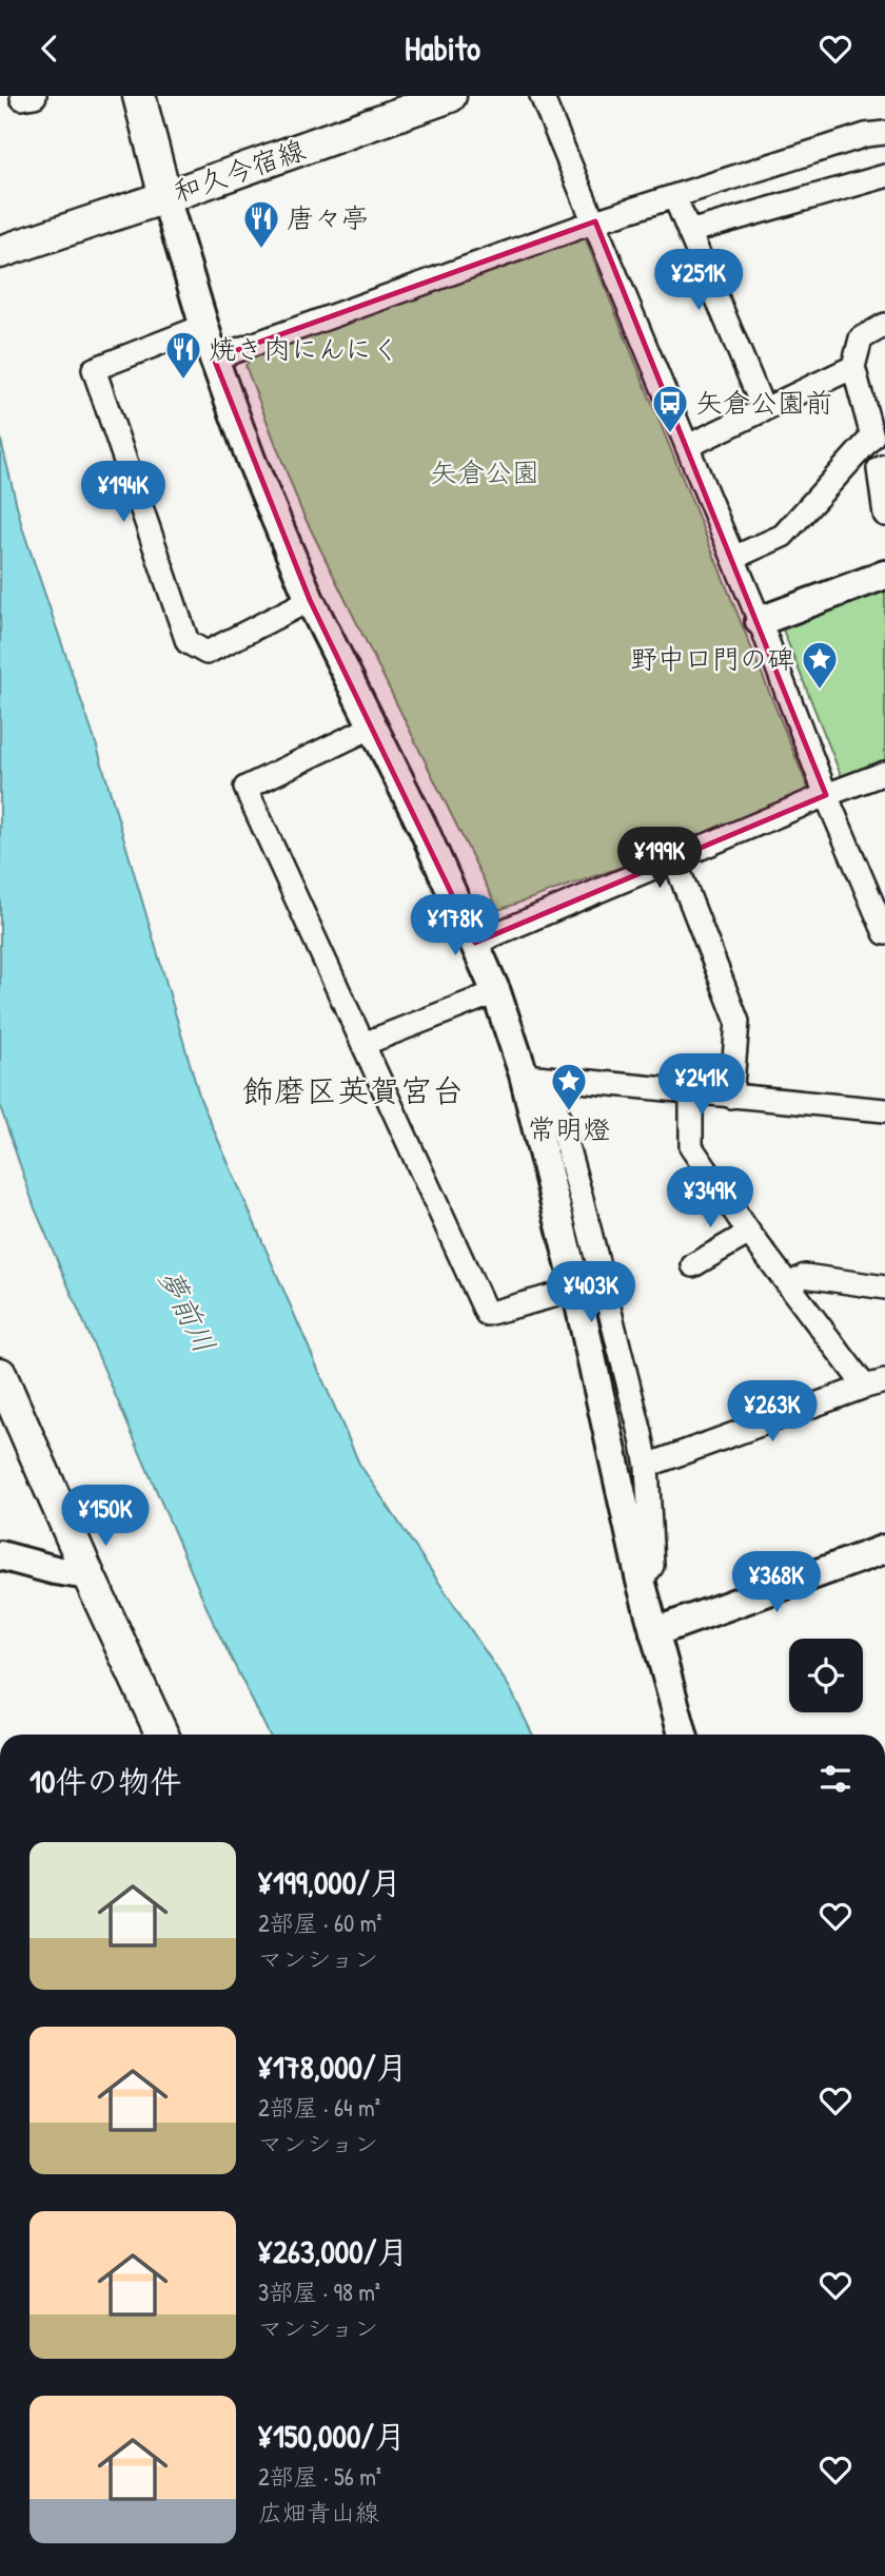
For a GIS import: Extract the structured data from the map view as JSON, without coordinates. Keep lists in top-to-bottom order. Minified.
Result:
{"streets":{"main road":["和久今宿線"]},"districts":["飾磨区英賀宮台"],"water":["夢前川"],"parks":["矢倉公園"],"places":{"restaurant":["唐々亭","焼き肉にんにく"],"bus stop":["矢倉公園前"],"place":["野中口門の碑","常明燈"]},"page":{"header":"Habito","price":["¥251K","¥194K","¥199K","¥178K","¥241K","¥349K","¥403K","¥263K","¥150K","¥368K"],"heading":"10件の物件","list":[{"name":"¥199,000/月","note":"2部屋 · 60 m² · マンション"},{"name":"¥178,000/月","note":"2部屋 · 64 m² · マンション"},{"name":"¥263,000/月","note":"3部屋 · 98 m² · マンション"},{"name":"¥150,000/月","note":"2部屋 · 56 m² · 広畑青山線"}]}}
